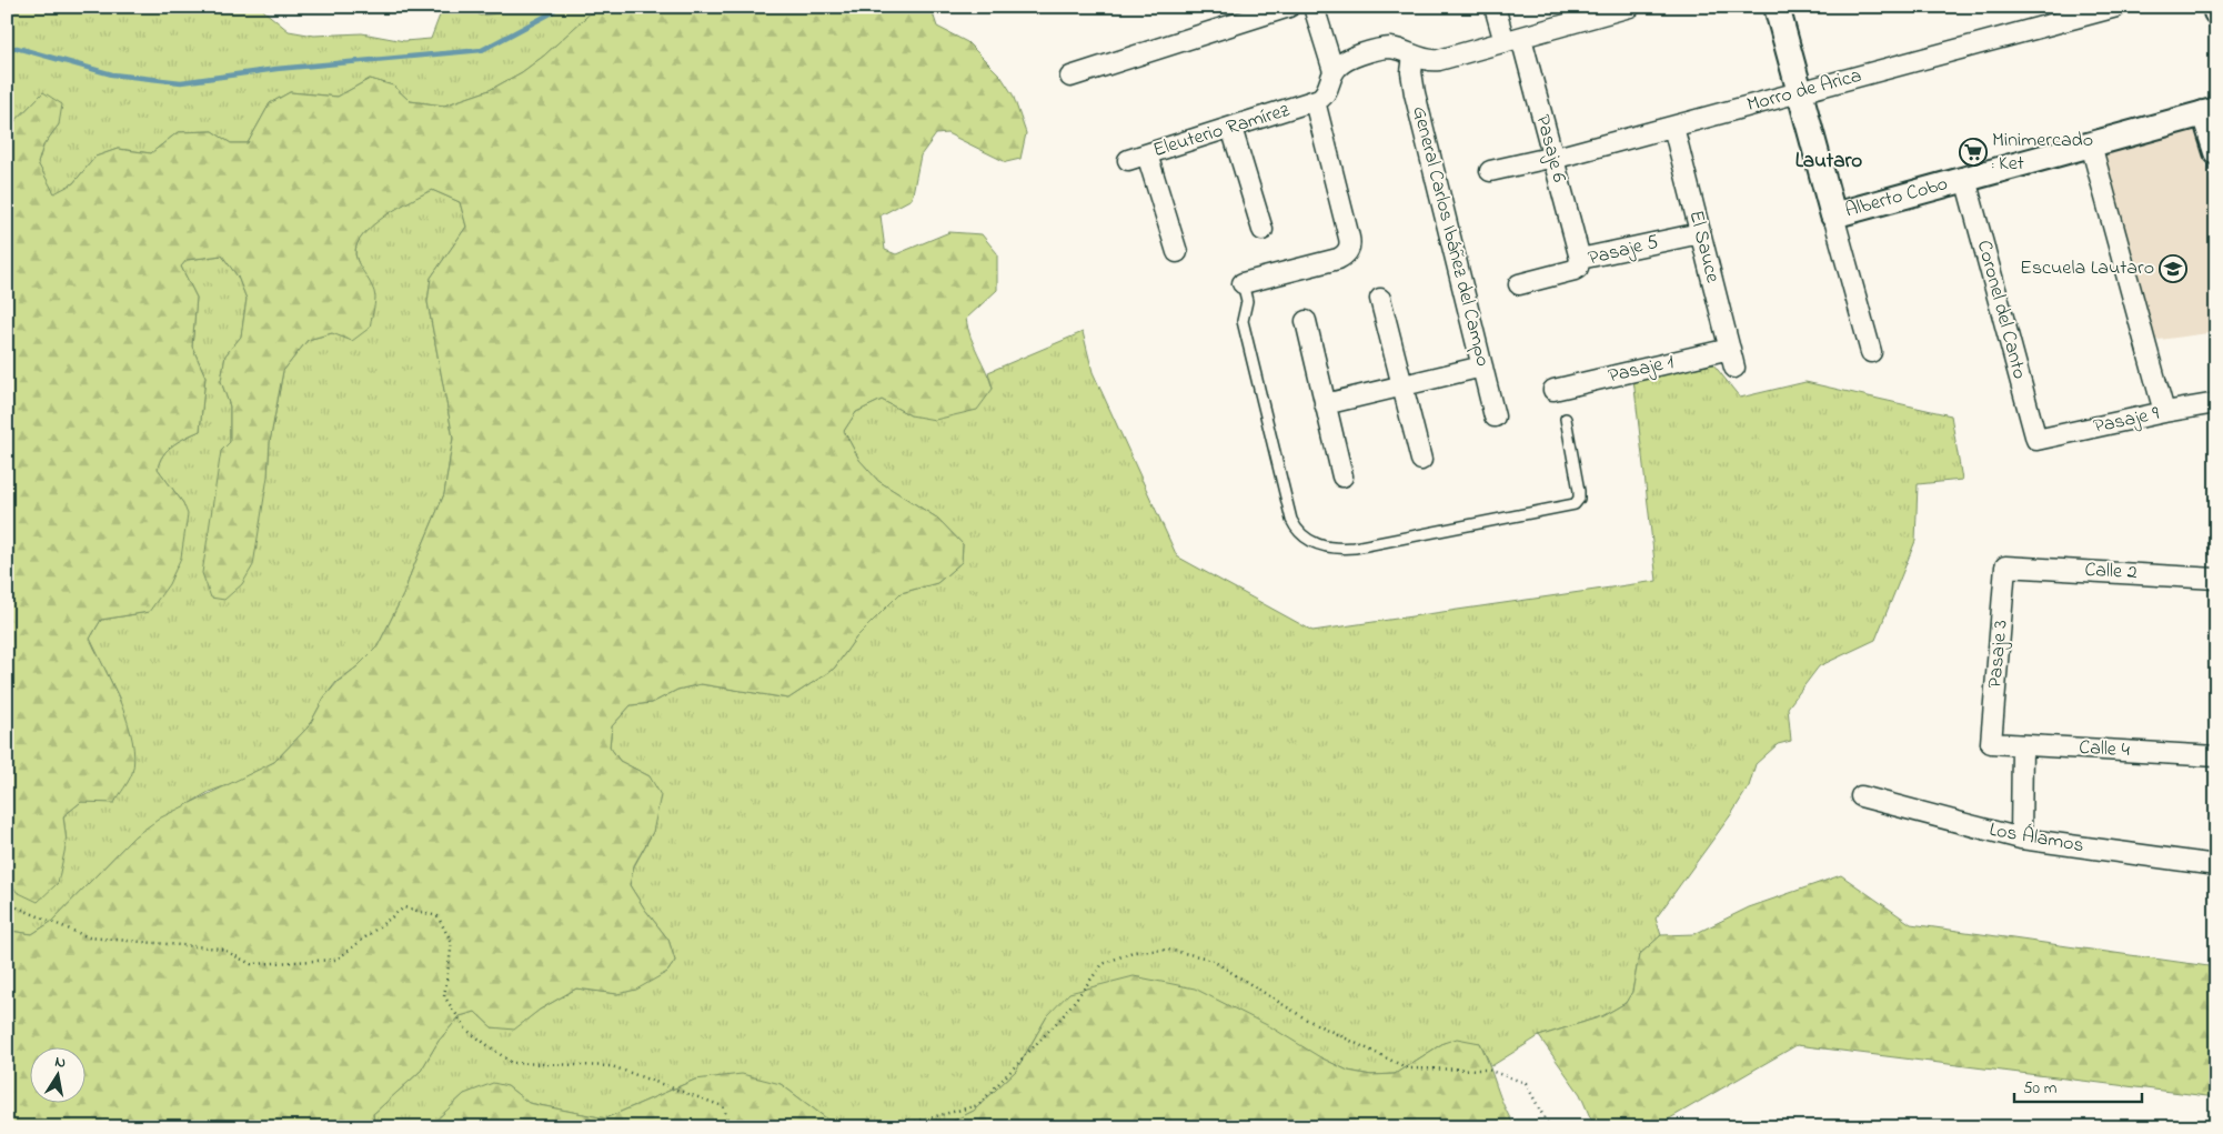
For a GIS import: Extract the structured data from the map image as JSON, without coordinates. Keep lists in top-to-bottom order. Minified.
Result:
{"streets":{"street":["Morro de Arica","Eleuterio Ramírez","Pasaje 6","Alberto Cobo","General Carlos Ibáñez del Campo","El Sauce","Pasaje 5","Coronel del Canto","Pasaje 1","Pasaje 9","Calle 2","Pasaje 3","Calle 4","Los Álamos"]},"crossings":[["Morro de Arica","Pasaje 6"],["Morro de Arica","El Sauce"],["Pasaje 6","Pasaje 5"],["Alberto Cobo","Coronel del Canto"],["El Sauce","Pasaje 5"],["El Sauce","Pasaje 1"],["Coronel del Canto","Pasaje 9"],["Calle 2","Pasaje 3"],["Pasaje 3","Calle 4"]],"districts":["Lautaro"],"places":{"supermarket":["Minimercado : Ket"],"school or university":["Escuela Lautaro"]},"scale_bar":"50 m","north":"top"}
